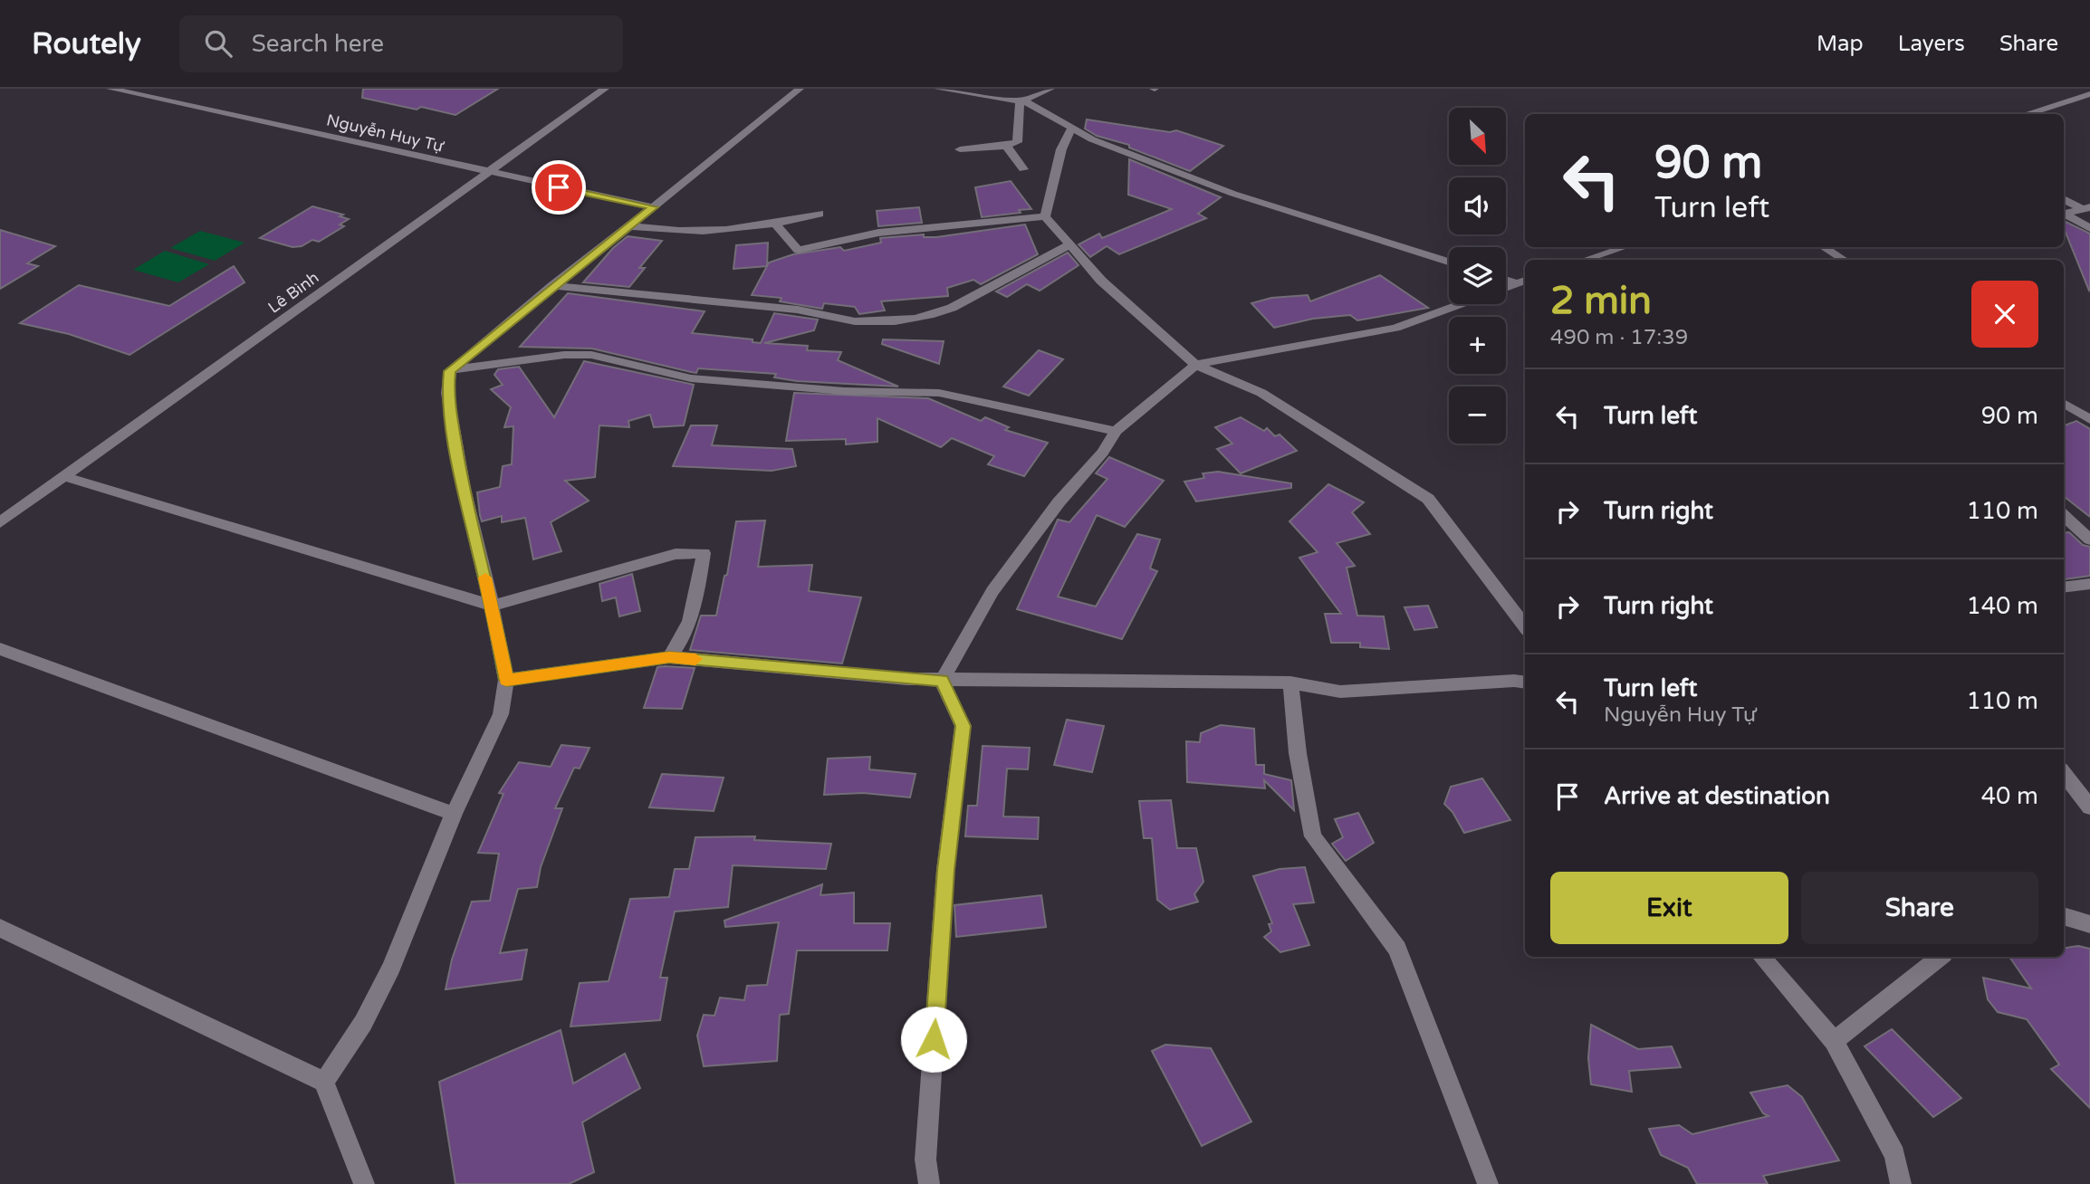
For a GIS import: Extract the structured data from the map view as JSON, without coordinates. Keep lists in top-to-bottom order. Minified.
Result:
{"streets":{"street":["Nguyễn Huy Tự","Lê Bình"]},"crossings":[["Nguyễn Huy Tự","Lê Bình"]],"north":"bottom right","page":{"header":"Routely","search":"Search here","nav":["Map","Layers","Share"],"map_buttons":["+","−"],"turn":["90 m","Turn left"],"heading":["2 min","490 m · 17:39"],"list":[{"name":"Turn left","value":"90 m"},{"name":"Turn right","value":"110 m"},{"name":"Turn right","value":"140 m"},{"name":"Turn left","note":"Nguyễn Huy Tự","value":"110 m"},{"name":"Arrive at destination","value":"40 m"}],"buttons":["Exit","Share"]}}
